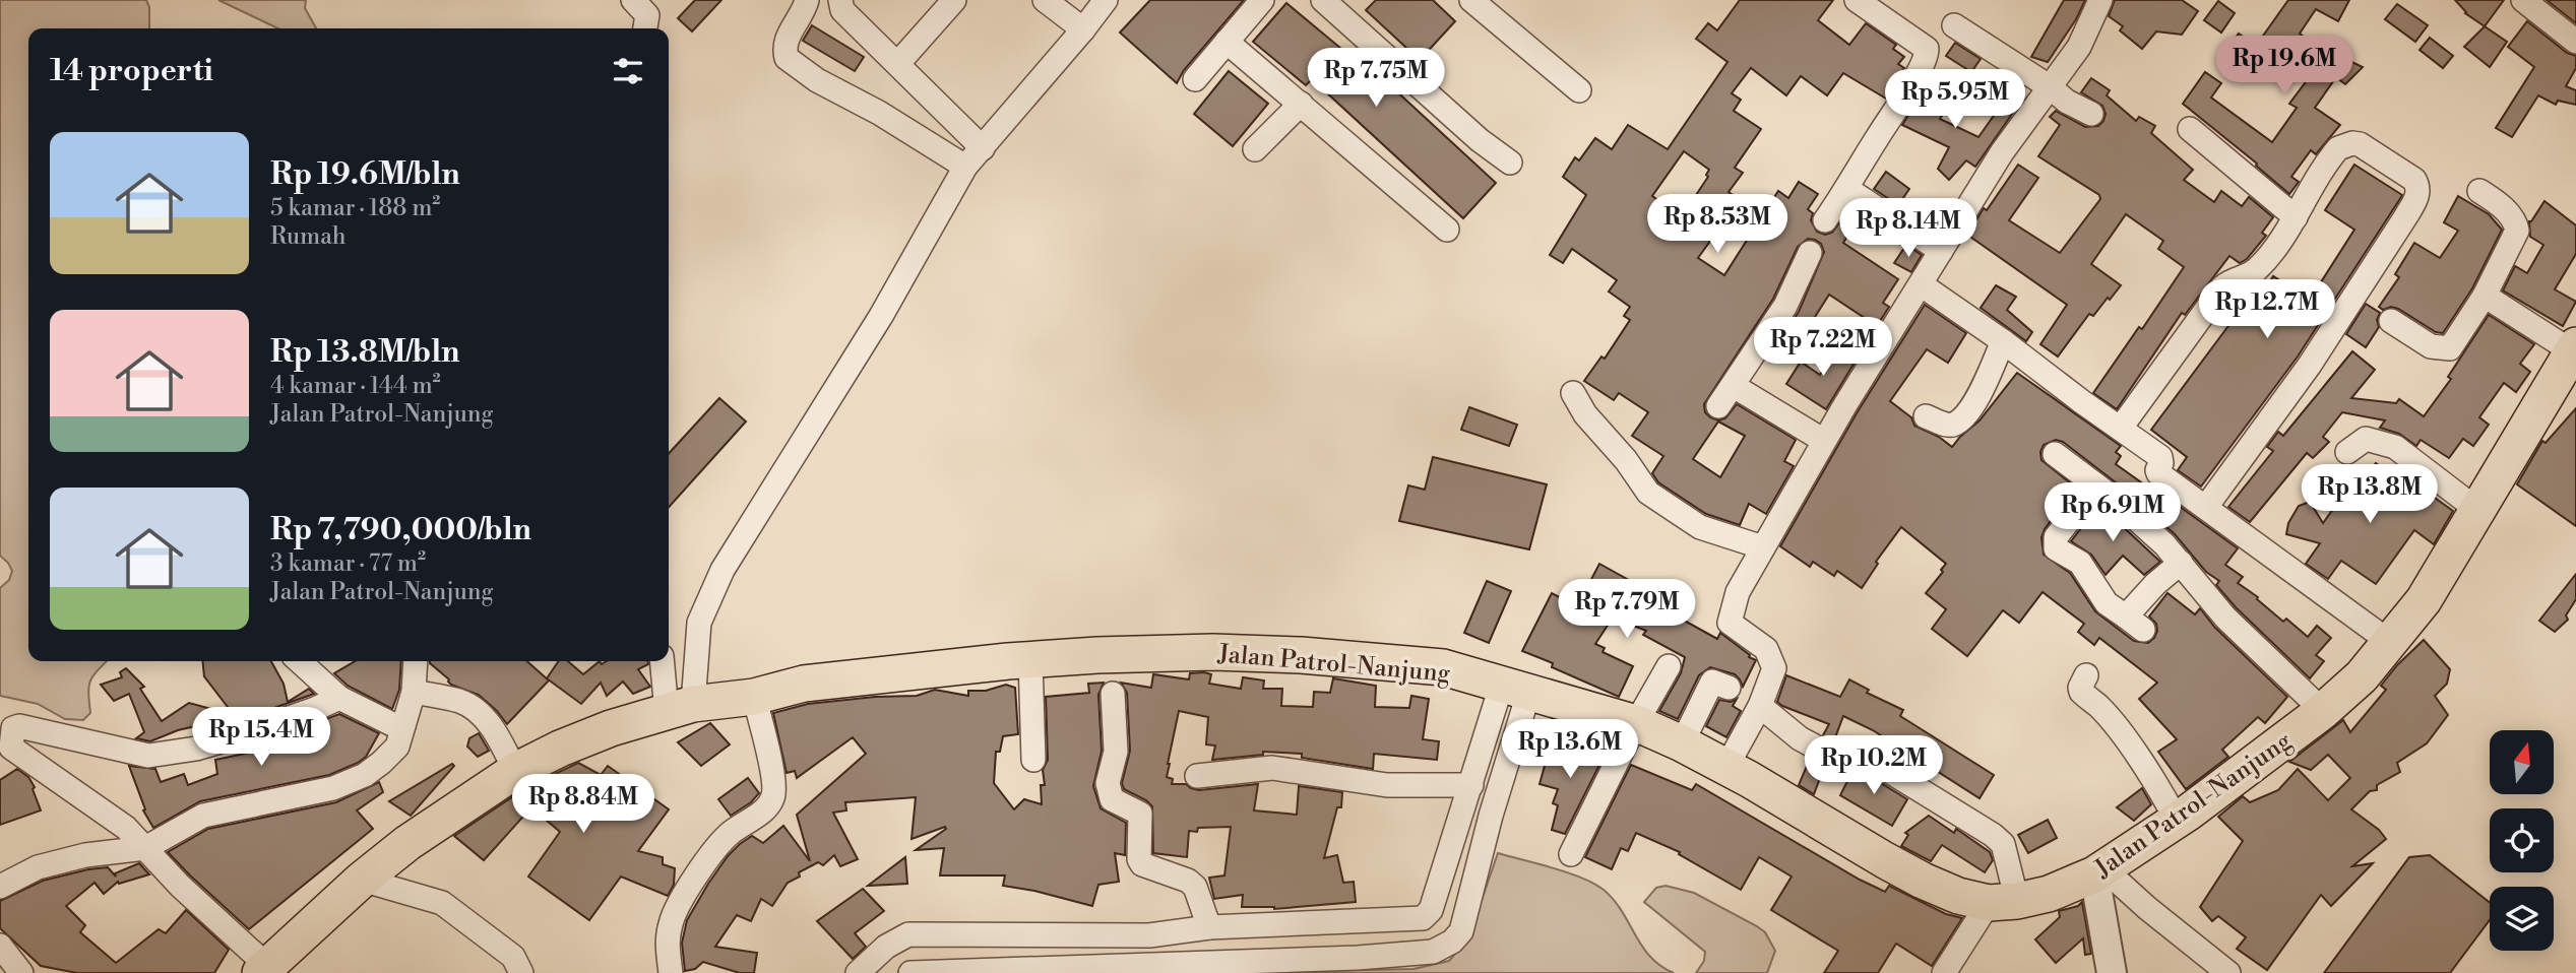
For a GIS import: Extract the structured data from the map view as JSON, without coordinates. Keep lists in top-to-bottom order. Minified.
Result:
{"streets":{"main road":["Jalan Patrol-Nanjung"]},"north":"top","page":{"heading":"14 properti","price":["Rp 19.6M","Rp 7.75M","Rp 5.95M","Rp 8.53M","Rp 8.14M","Rp 12.7M","Rp 7.22M","Rp 13.8M","Rp 6.91M","Rp 7.79M","Rp 15.4M","Rp 13.6M","Rp 10.2M","Rp 8.84M"],"list":[{"name":"Rp 19.6M/bln","note":"5 kamar · 188 m² · Rumah"},{"name":"Rp 13.8M/bln","note":"4 kamar · 144 m² · Jalan Patrol-Nanjung"},{"name":"Rp 7,790,000/bln","note":"3 kamar · 77 m² · Jalan Patrol-Nanjung"}]}}
